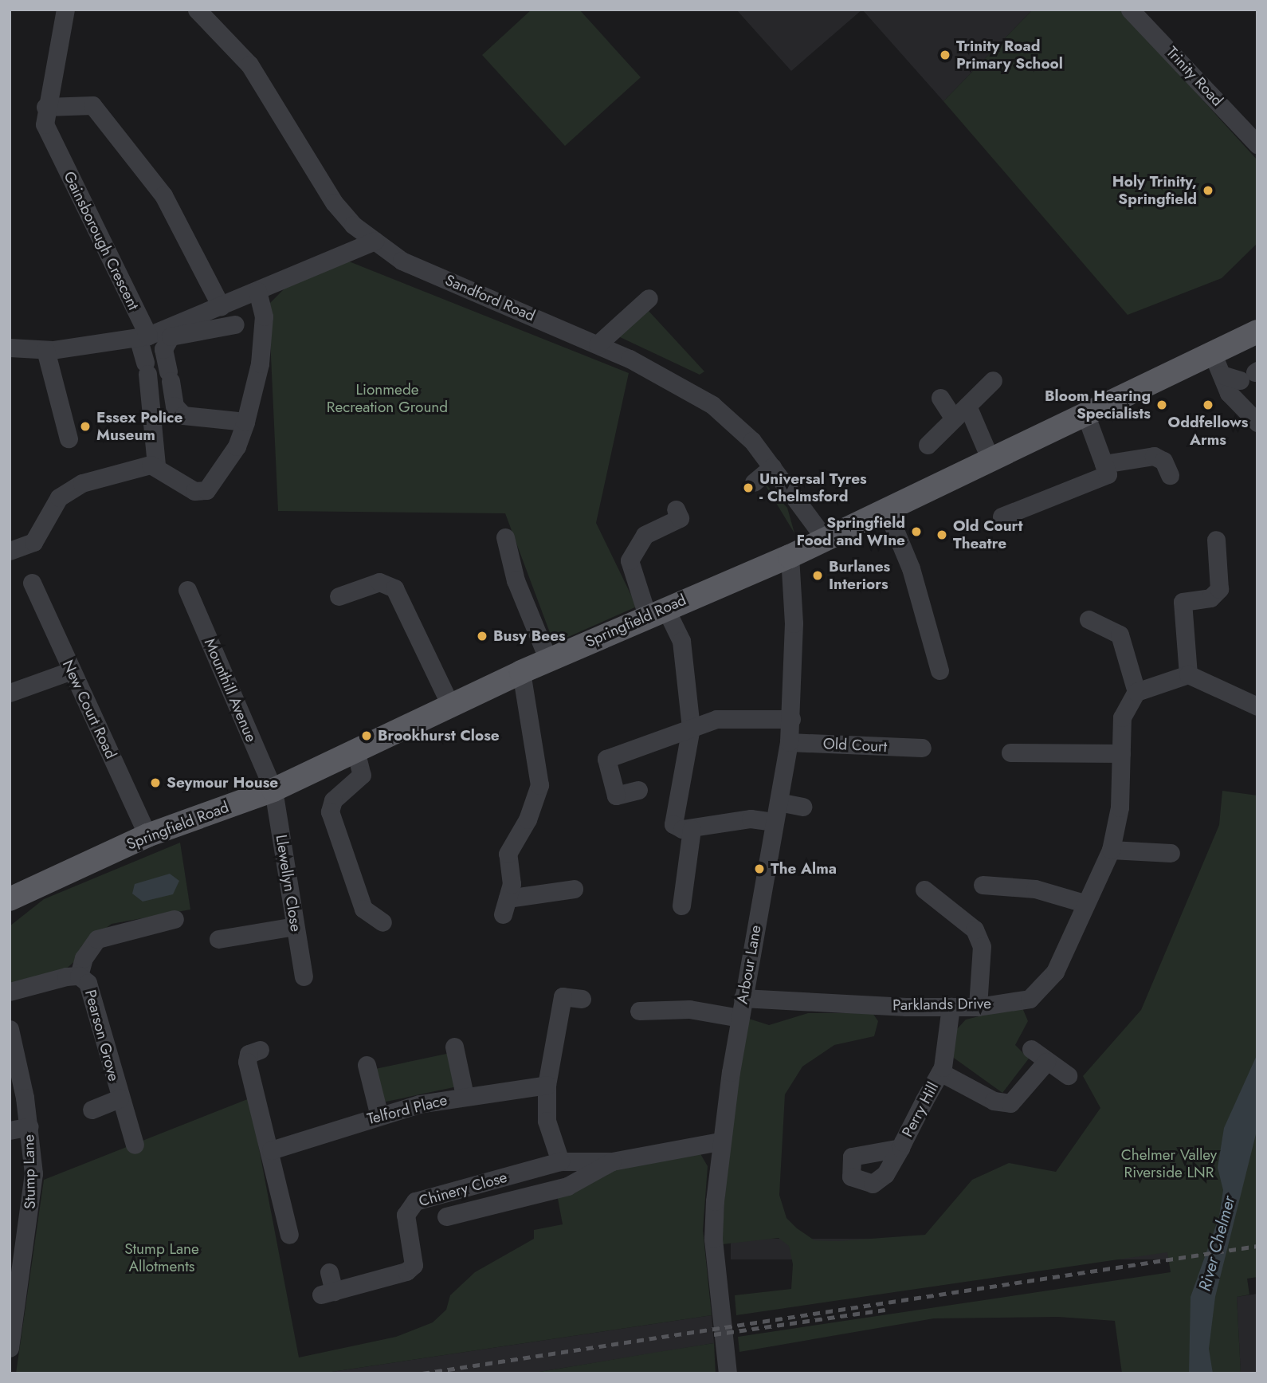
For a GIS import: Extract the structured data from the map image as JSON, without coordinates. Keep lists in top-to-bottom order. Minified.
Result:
{"streets":{"main road":["Springfield Road"],"street":["Trinity Road","Gainsborough Crescent","Sandford Road","Mounthill Avenue","New Court Road","Old Court","Llewellyn Close","Arbour Lane","Parklands Drive","Pearson Grove","Telford Place","Perry Hill","Stump Lane","Chinery Close"]},"crossings":[["Sandford Road","Springfield Road"],["Springfield Road","Mounthill Avenue"],["Springfield Road","New Court Road"],["Springfield Road","Llewellyn Close"],["Springfield Road","Arbour Lane"],["Mounthill Avenue","Llewellyn Close"],["Old Court","Arbour Lane"],["Arbour Lane","Parklands Drive"],["Parklands Drive","Perry Hill"]],"water":["River Chelmer"],"parks":["Lionmede Recreation Ground","Chelmer Valley Riverside LNR","Stump Lane Allotments"],"places":["Trinity Road Primary School","Holy Trinity, Springfield","Bloom Hearing Specialists","Oddfellows Arms","Essex Police Museum","Universal Tyres - Chelmsford","Springfield Food and WIne","Old Court Theatre","Burlanes Interiors","Busy Bees","Brookhurst Close","Seymour House","The Alma"]}
